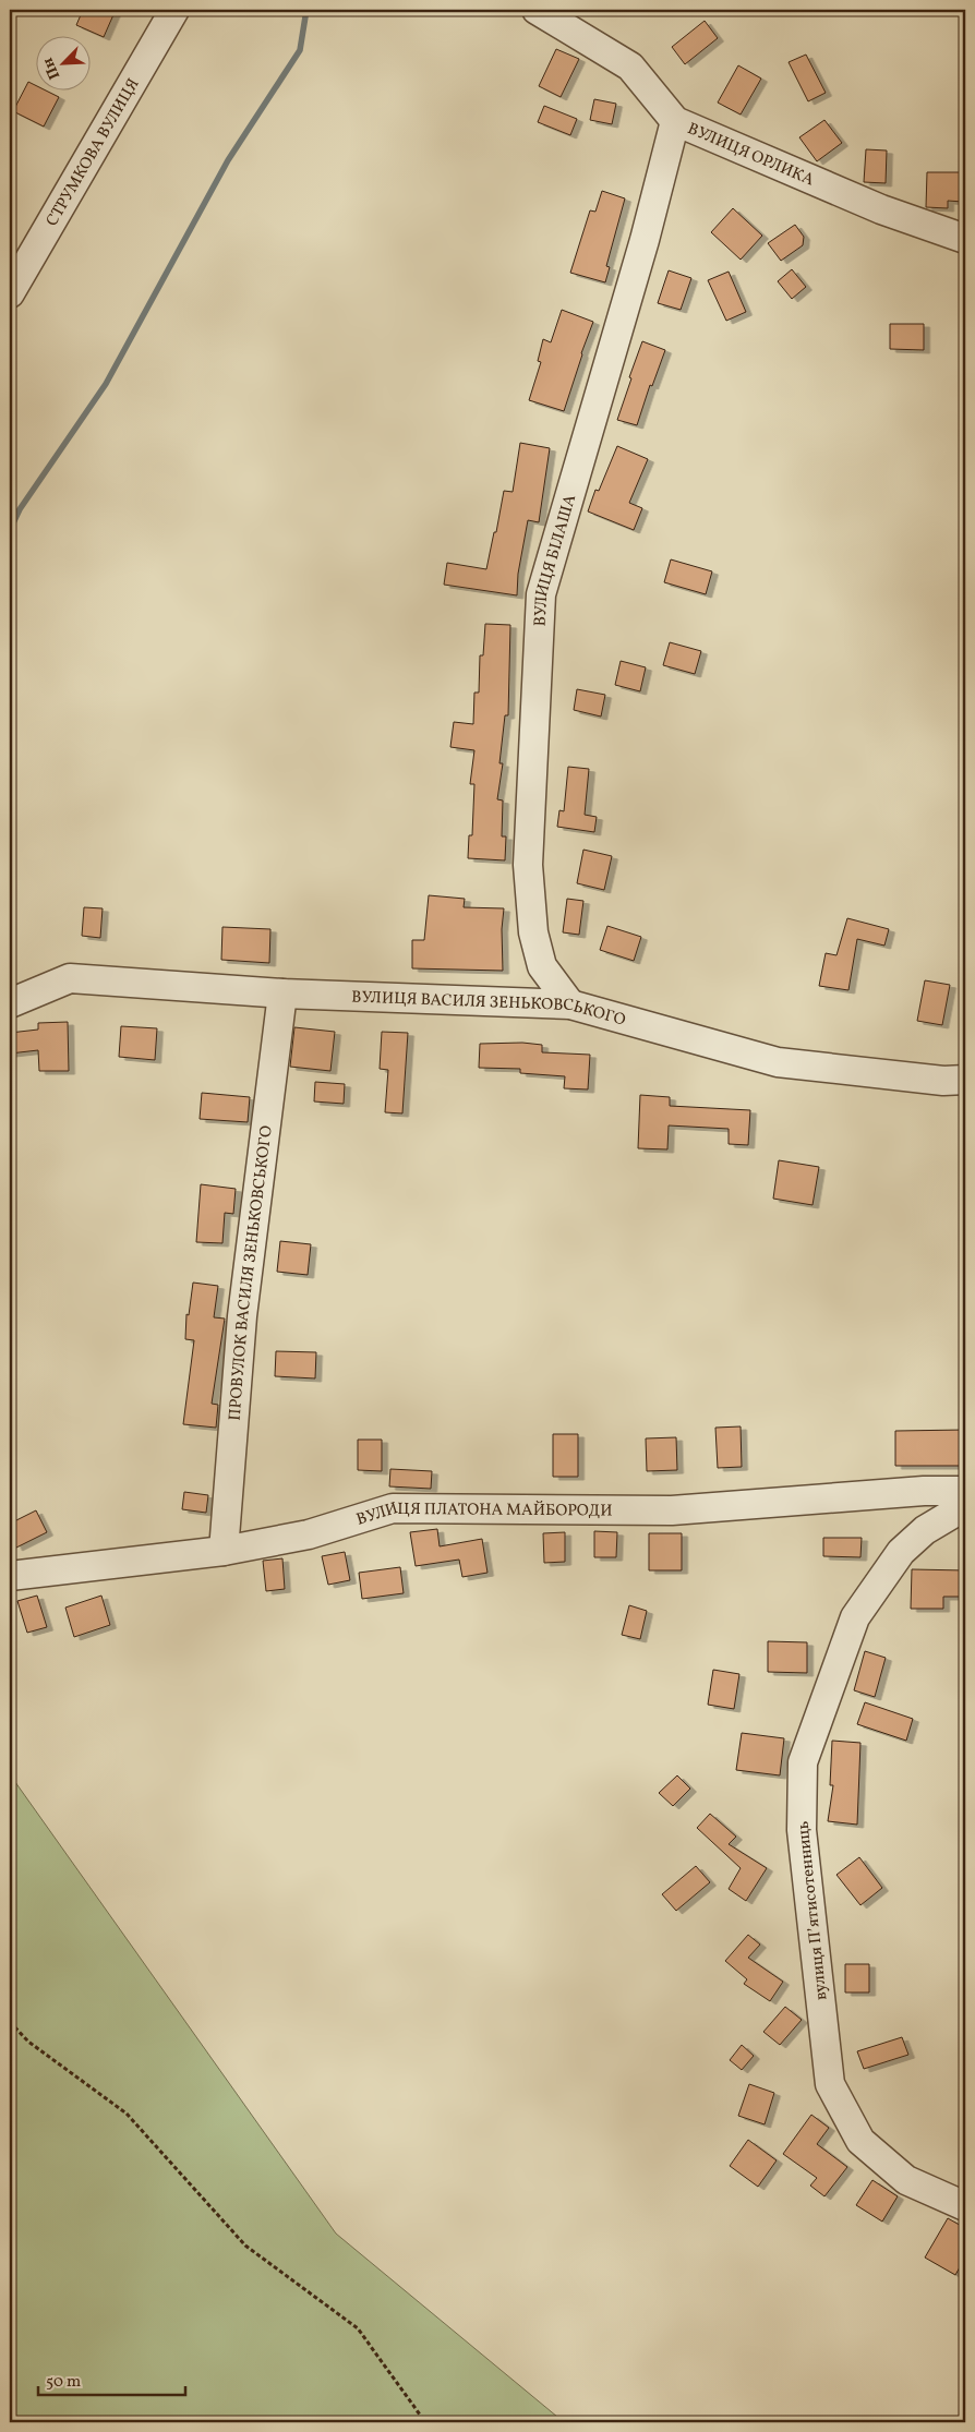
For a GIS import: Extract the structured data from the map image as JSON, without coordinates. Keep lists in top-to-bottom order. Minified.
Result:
{"streets":{"street":["СТРУМКОВА ВУЛИЦЯ","ВУЛИЦЯ ОРЛИКА","ВУЛИЦЯ БІЛАША","ВУЛИЦЯ ВАСИЛЯ ЗЕНЬКОВСЬКОГО","ПРОВУЛОК ВАСИЛЯ ЗЕНЬКОВСЬКОГО","ВУЛИЦЯ ПЛАТОНА МАЙБОРОДИ","вулиця Пʼятисотенниць"]},"crossings":[["ВУЛИЦЯ ОРЛИКА","ВУЛИЦЯ БІЛАША"],["ВУЛИЦЯ БІЛАША","ВУЛИЦЯ ВАСИЛЯ ЗЕНЬКОВСЬКОГО"],["ВУЛИЦЯ ВАСИЛЯ ЗЕНЬКОВСЬКОГО","ПРОВУЛОК ВАСИЛЯ ЗЕНЬКОВСЬКОГО"],["ПРОВУЛОК ВАСИЛЯ ЗЕНЬКОВСЬКОГО","ВУЛИЦЯ ПЛАТОНА МАЙБОРОДИ"]],"scale_bar":"50 m","north":"bottom left"}
